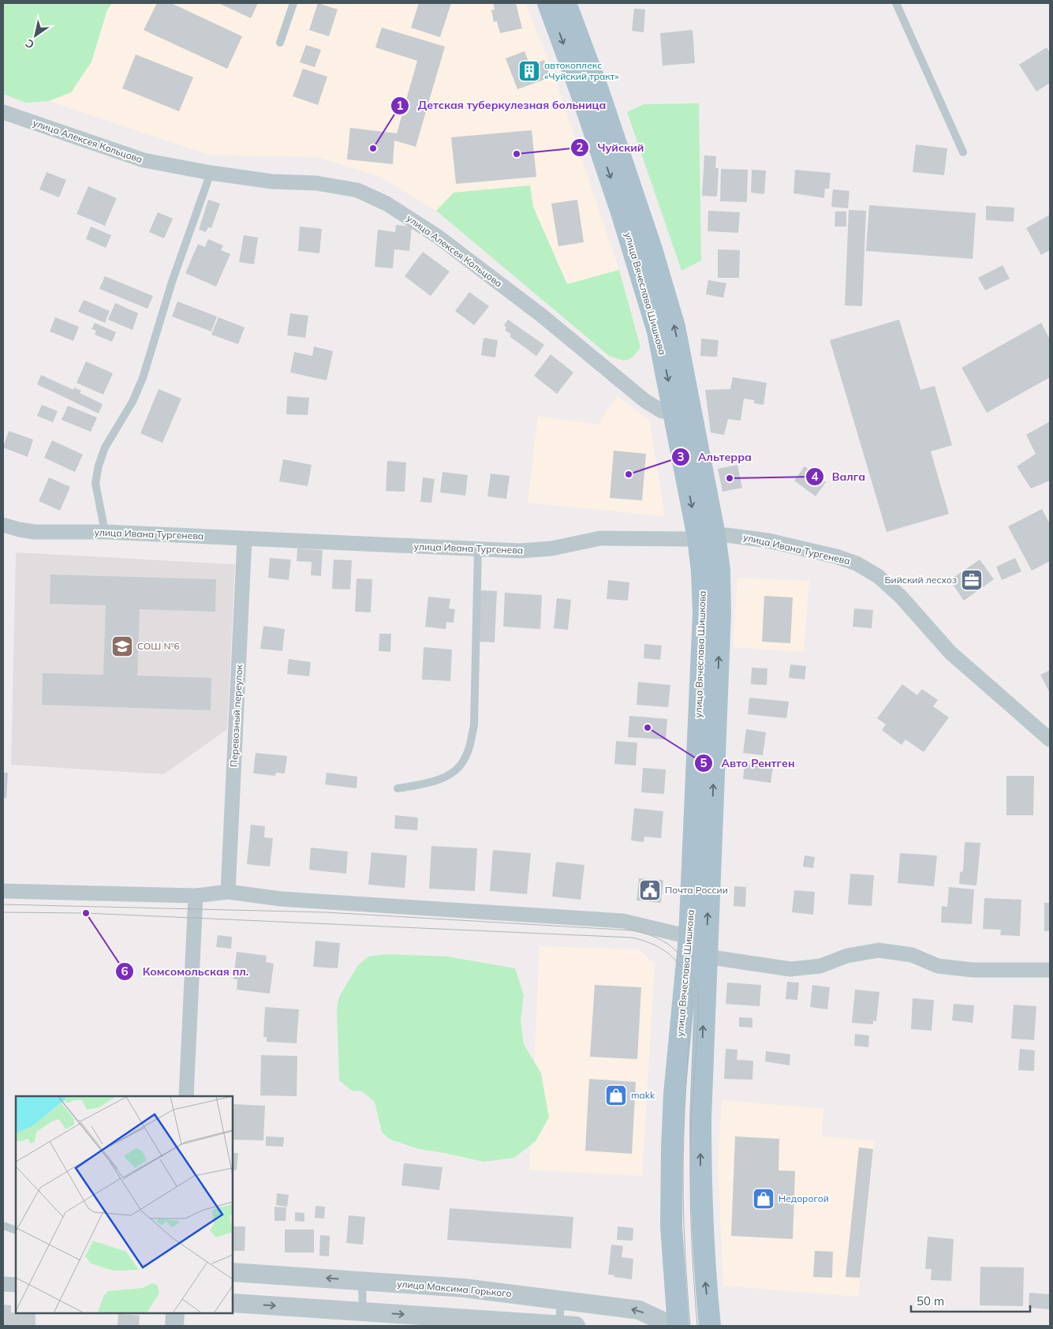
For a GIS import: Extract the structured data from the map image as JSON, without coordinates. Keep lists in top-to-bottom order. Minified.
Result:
{"streets":{"main road":["улица Вячеслава Шишкова"],"street":["улица Алексея Кольцова","улица Ивана Тургенева","Перевозный переулок","улица Максима Горького"]},"crossings":[["улица Алексея Кольцова","улица Вячеслава Шишкова"],["улица Вячеслава Шишкова","улица Ивана Тургенева"],["улица Ивана Тургенева","Перевозный переулок"]],"places":{"building":["автокоплекс «Чуйский тракт»"],"other":["Детская туберкулезная больница","Чуйский","Альтерра","Валга","Авто Рентген","Комсомольская пл."],"office":["Бийский лесхоз"],"school or university":["СОШ №6"],"public building":["Почта России"],"shop":["makk","Недорогой"]},"scale_bar":"50 m","north":"bottom left"}
